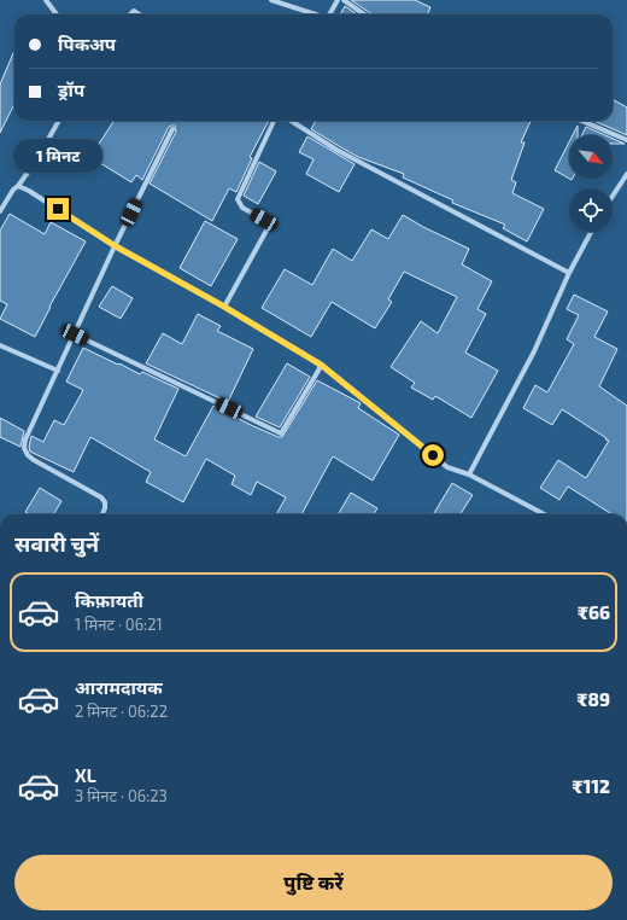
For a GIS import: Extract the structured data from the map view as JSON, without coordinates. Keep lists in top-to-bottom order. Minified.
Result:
{"north":"bottom right","page":{"banner":["पिकअप","ड्रॉप"],"bubble":"1 मिनट","heading":"सवारी चुनें","list":[{"name":"किफ़ायती","note":"1 मिनट · 06:21","value":"₹66"},{"name":"आरामदायक","note":"2 मिनट · 06:22","value":"₹89"},{"name":"XL","note":"3 मिनट · 06:23","value":"₹112"}],"buttons":"पुष्टि करें"}}
